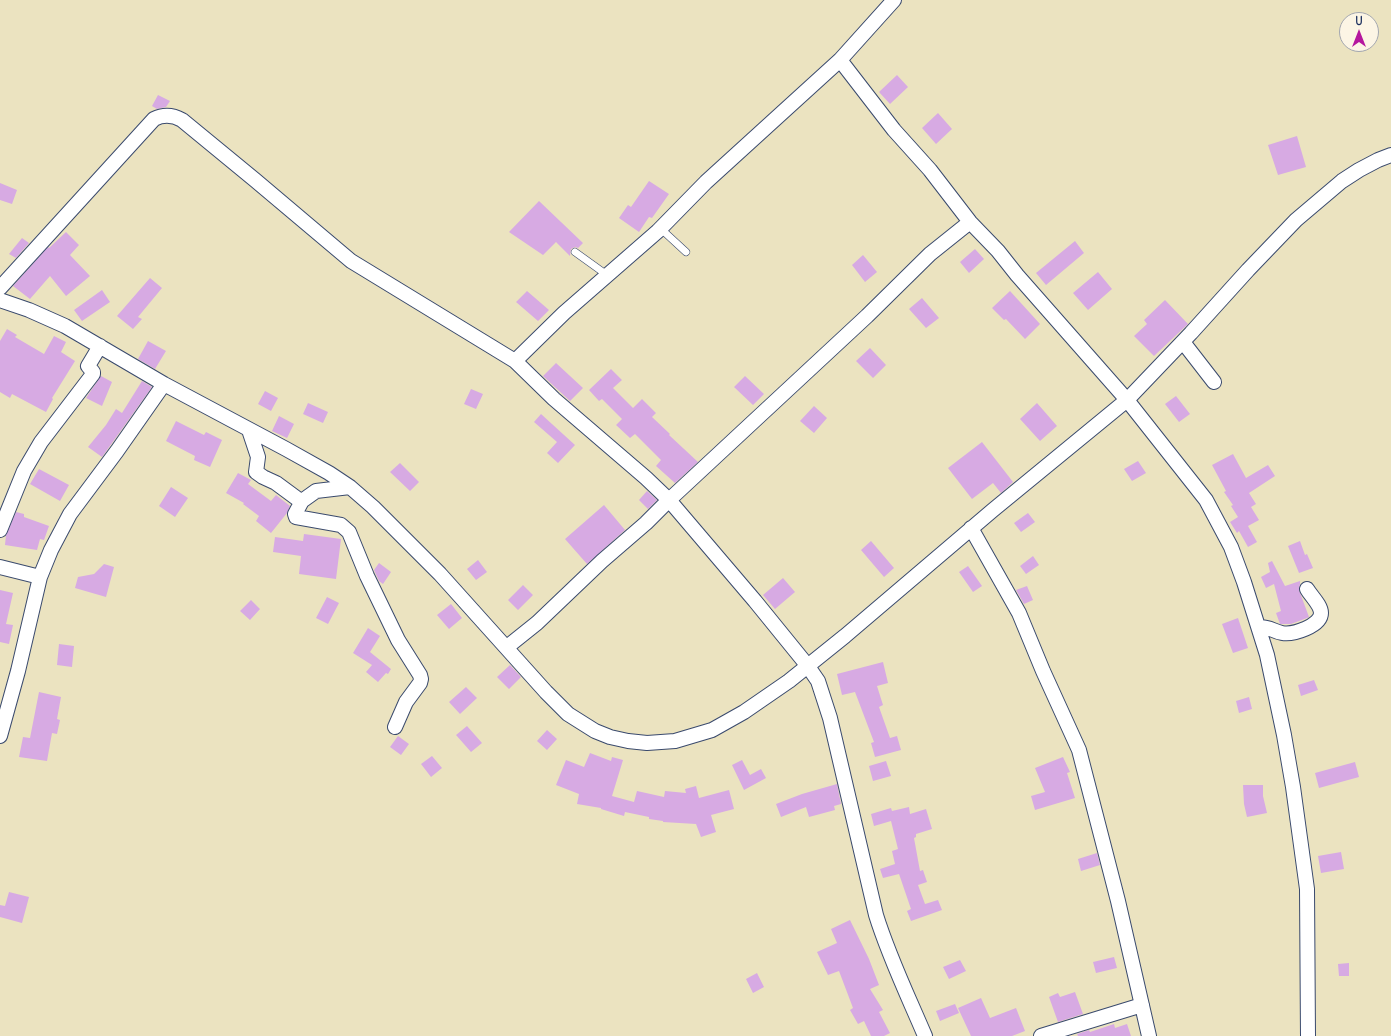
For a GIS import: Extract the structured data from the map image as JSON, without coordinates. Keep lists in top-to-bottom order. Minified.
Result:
{"north":"top"}
